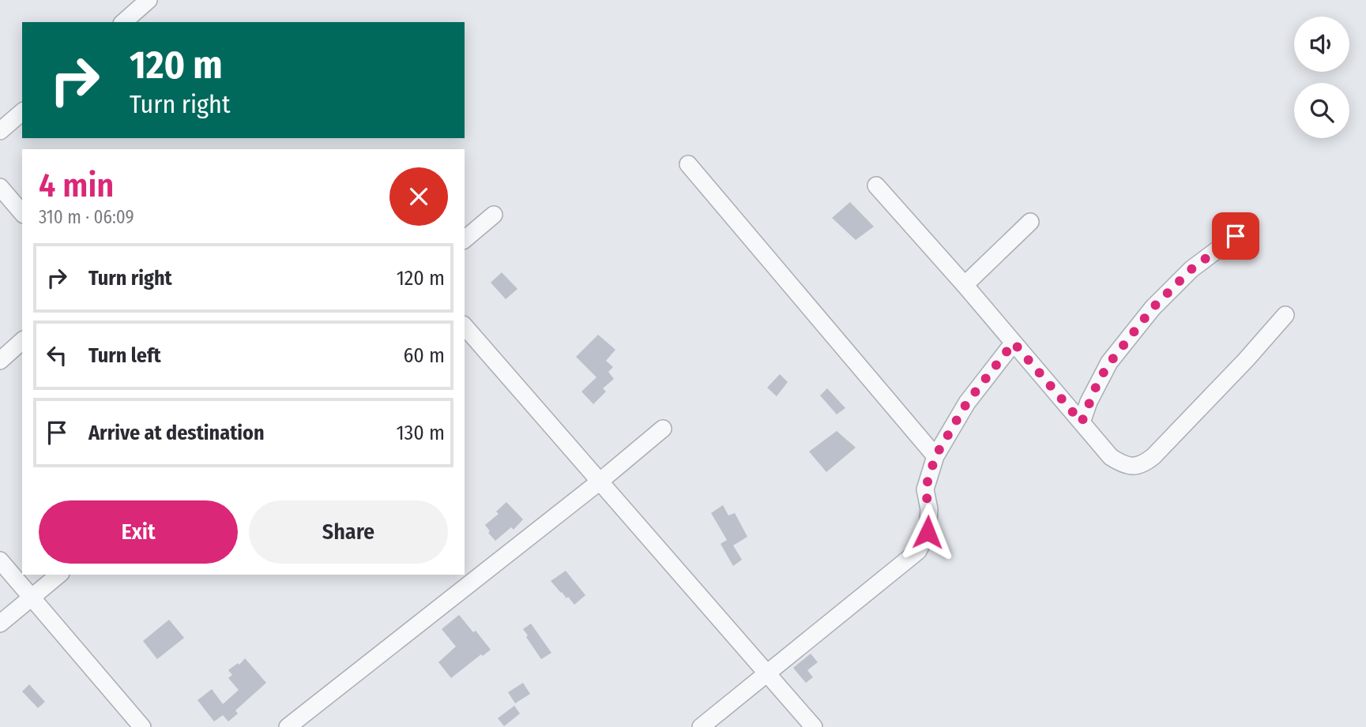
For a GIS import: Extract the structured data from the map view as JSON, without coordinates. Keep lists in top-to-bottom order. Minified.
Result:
{"page":{"turn":["120 m","Turn right"],"heading":["4 min","310 m · 06:09"],"list":[{"name":"Turn right","value":"120 m"},{"name":"Turn left","value":"60 m"},{"name":"Arrive at destination","value":"130 m"}],"buttons":["Exit","Share"]}}
